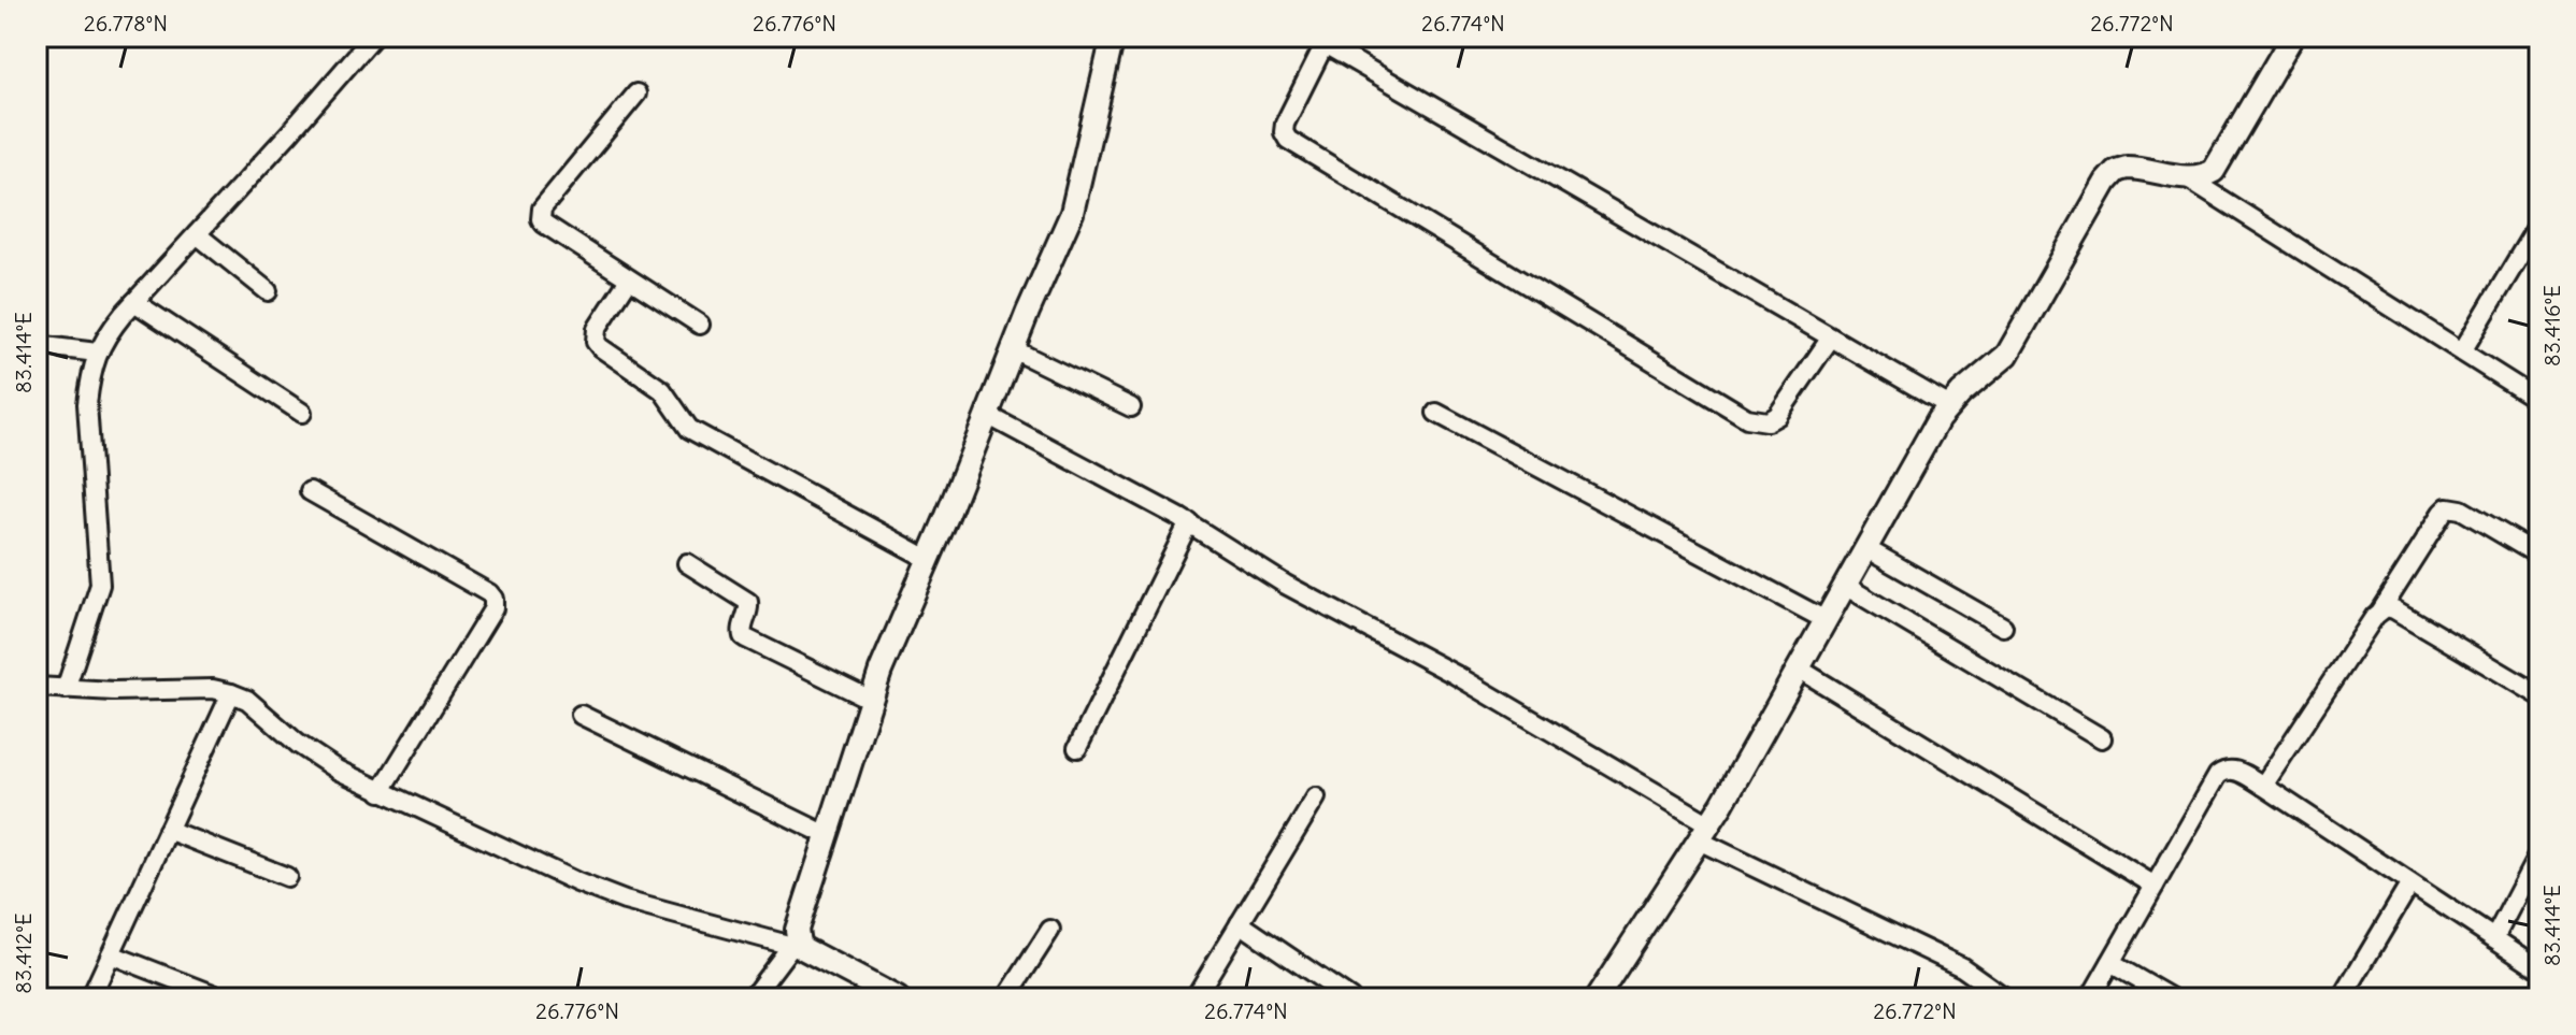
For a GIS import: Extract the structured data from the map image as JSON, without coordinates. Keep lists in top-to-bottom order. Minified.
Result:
{"coordinates":["26.778°N","26.776°N","26.774°N","26.772°N","83.416°E","83.414°E","83.412°E"]}
